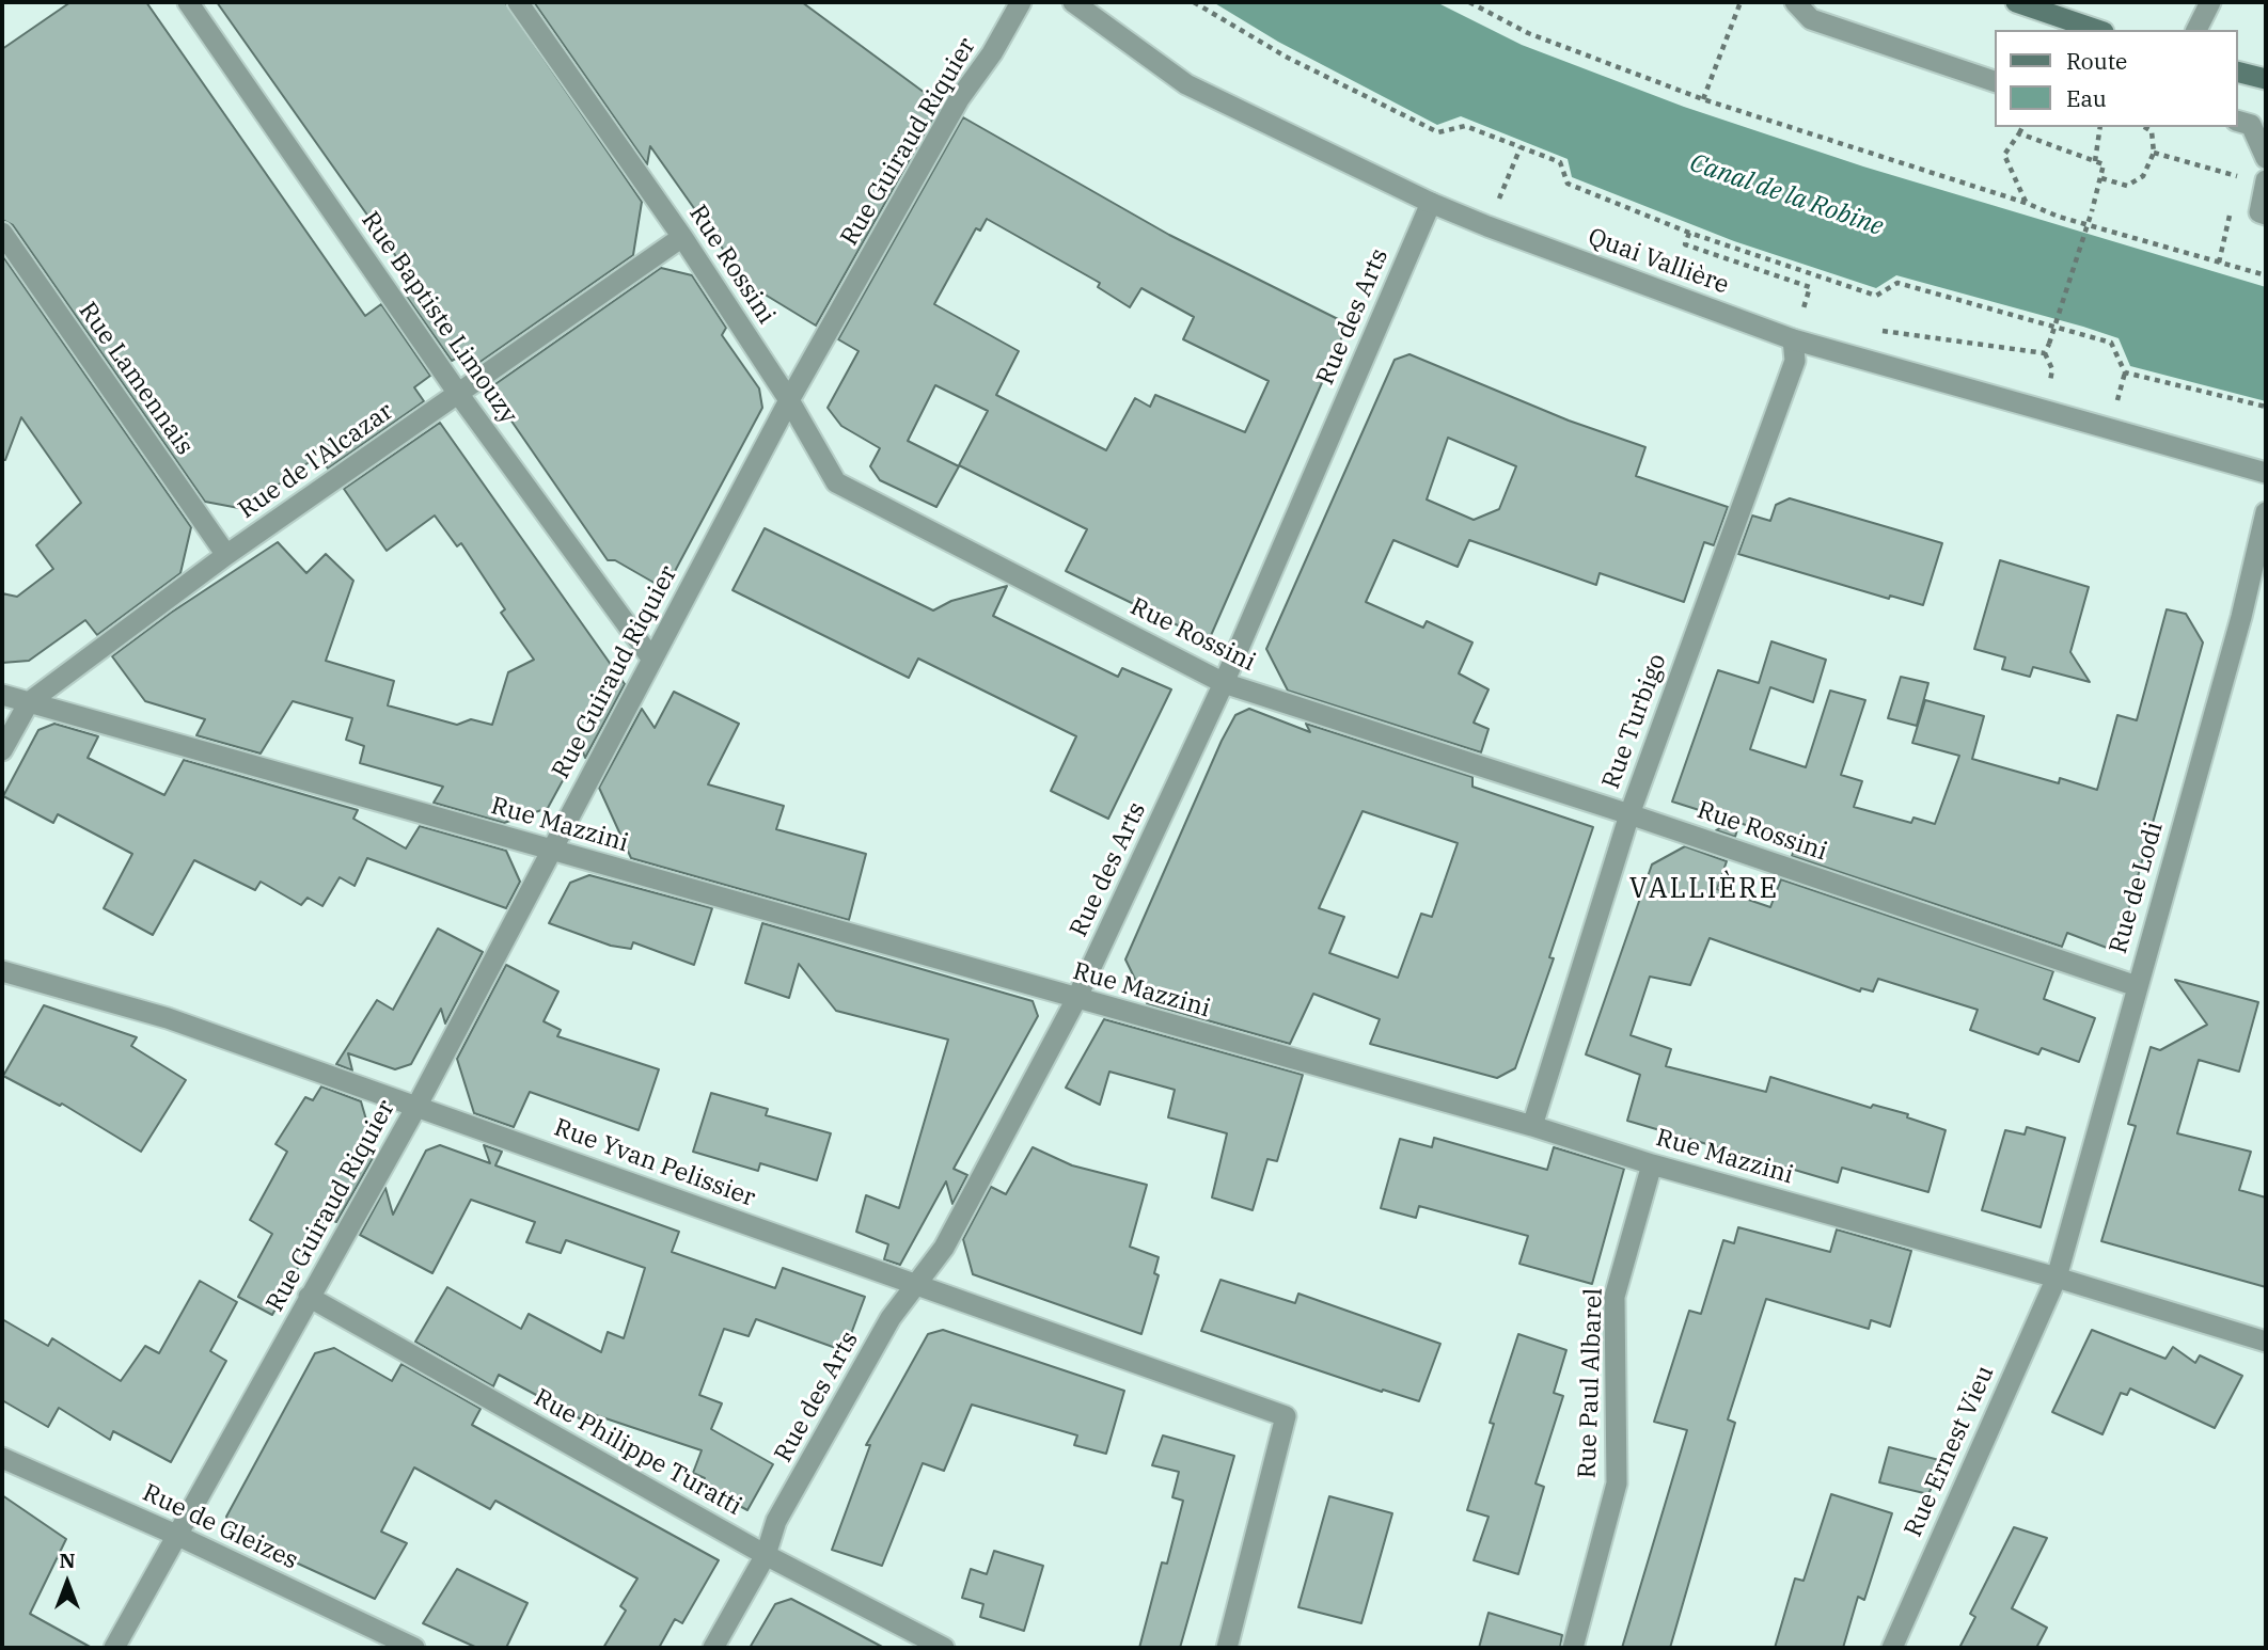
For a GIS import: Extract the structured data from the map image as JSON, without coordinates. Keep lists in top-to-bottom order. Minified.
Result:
{"streets":{"street":["Rue Guiraud Riquier","Quai Vallière","Rue Rossini","Rue des Arts","Rue Baptiste Limouzy","Rue Lamennais","Rue de l'Alcazar","Rue Turbigo","Rue Mazzini","Rue de Lodi","Rue Yvan Pelissier","Rue Paul Albarel","Rue Ernest Vieu","Rue Philippe Turatti","Rue de Gleizes"]},"crossings":[["Rue Guiraud Riquier","Rue Rossini"],["Rue Guiraud Riquier","Rue Baptiste Limouzy"],["Rue Guiraud Riquier","Rue Mazzini"],["Rue Guiraud Riquier","Rue Yvan Pelissier"],["Rue Guiraud Riquier","Rue Philippe Turatti"],["Rue Guiraud Riquier","Rue de Gleizes"],["Quai Vallière","Rue des Arts"],["Quai Vallière","Rue Turbigo"],["Rue Rossini","Rue des Arts"],["Rue Rossini","Rue de l'Alcazar"],["Rue Rossini","Rue Turbigo"],["Rue Rossini","Rue de Lodi"],["Rue des Arts","Rue Mazzini"],["Rue des Arts","Rue Yvan Pelissier"],["Rue des Arts","Rue Philippe Turatti"],["Rue Baptiste Limouzy","Rue de l'Alcazar"],["Rue Lamennais","Rue de l'Alcazar"],["Rue de l'Alcazar","Rue Mazzini"],["Rue Turbigo","Rue Mazzini"],["Rue Mazzini","Rue de Lodi"],["Rue Mazzini","Rue Paul Albarel"],["Rue Mazzini","Rue Ernest Vieu"],["Rue de Lodi","Rue Ernest Vieu"]],"districts":["VALLIÈRE"],"water":["Canal de la Robine"],"legend":["Route","Eau"],"north":"top"}
